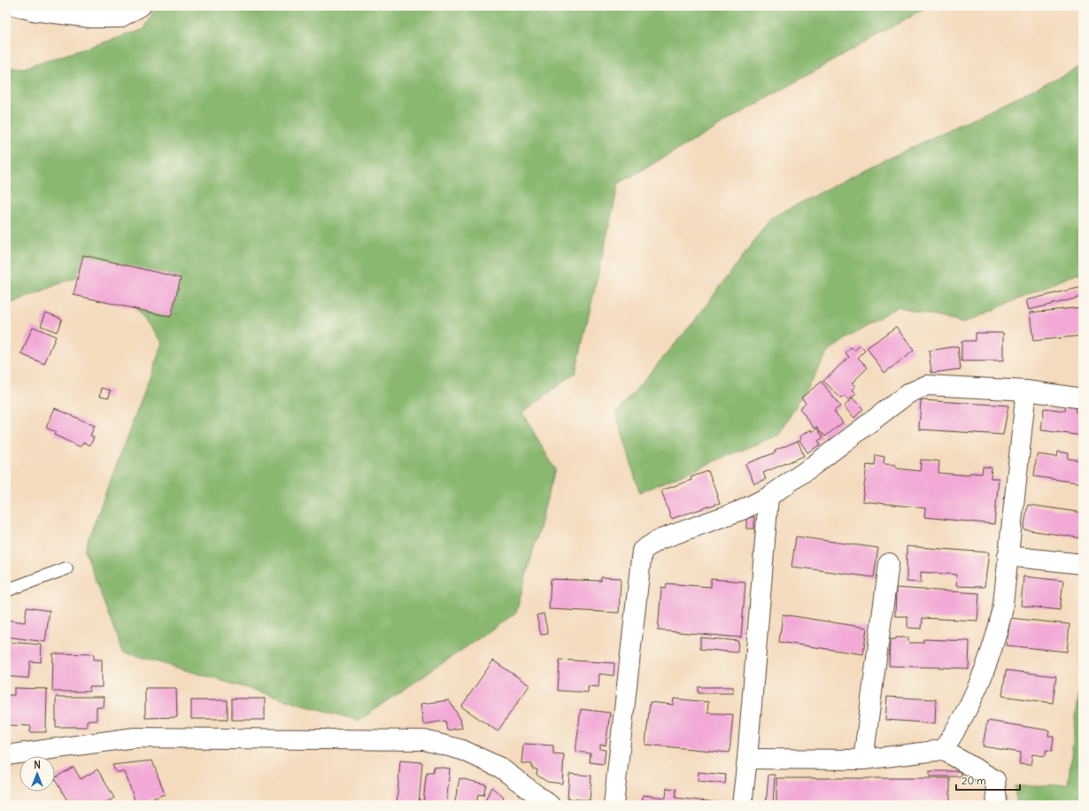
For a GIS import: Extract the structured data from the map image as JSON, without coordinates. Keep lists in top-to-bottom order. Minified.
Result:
{"scale_bar":"20 m","north":"top"}
